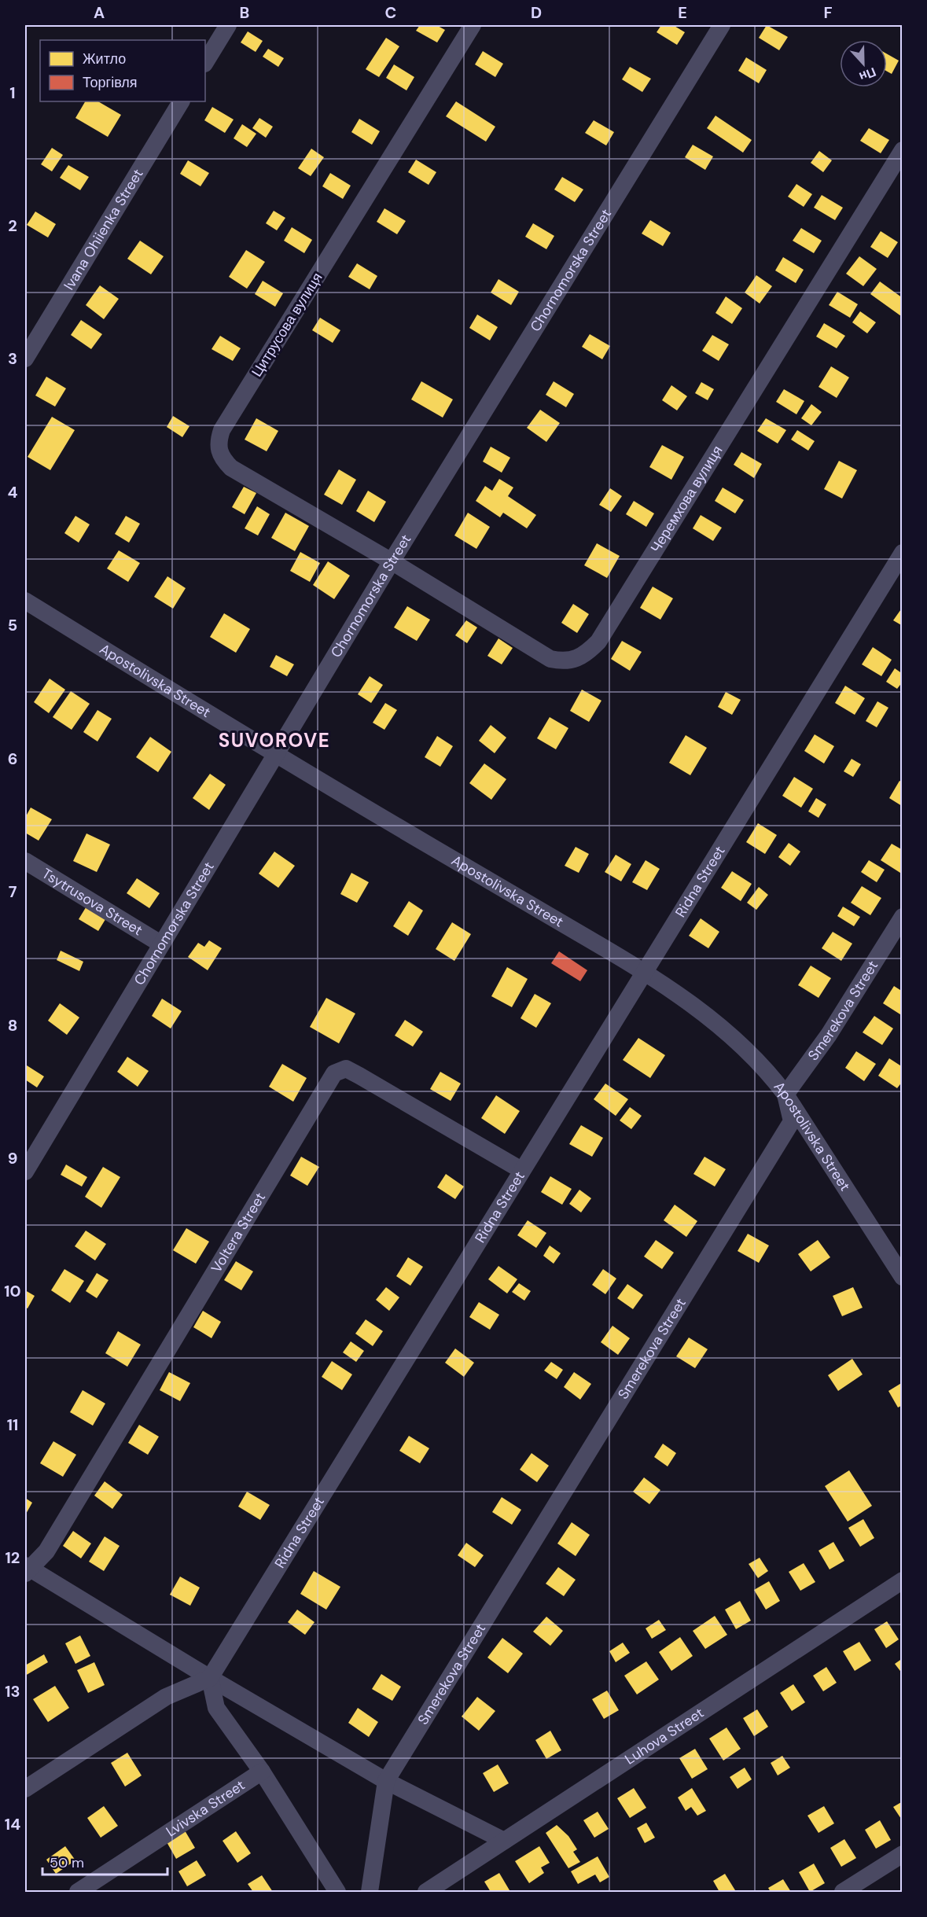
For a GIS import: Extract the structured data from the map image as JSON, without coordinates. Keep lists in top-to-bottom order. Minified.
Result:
{"streets":{"street":["Ivana Ohiienka Street","Chornomorska Street","Цитрусова вулиця","Черемхова вулиця","Apostolivska Street","Ridna Street","Tsytrusova Street","Smerekova Street","Voltera Street","Luhova Street","Lvivska Street"]},"crossings":[["Chornomorska Street","Цитрусова вулиця"],["Chornomorska Street","Черемхова вулиця"],["Chornomorska Street","Apostolivska Street"],["Chornomorska Street","Tsytrusova Street"],["Цитрусова вулиця","Черемхова вулиця"],["Apostolivska Street","Ridna Street"],["Apostolivska Street","Smerekova Street"],["Ridna Street","Voltera Street"]],"districts":["SUVOROVE"],"legend":["Житло","Торгівля"],"scale_bar":"50 m","north":"bottom","grid":{"columns":["A","B","C","D","E","F"],"rows":["1","2","3","4","5","6","7","8","9","10","11","12","13","14"]}}
